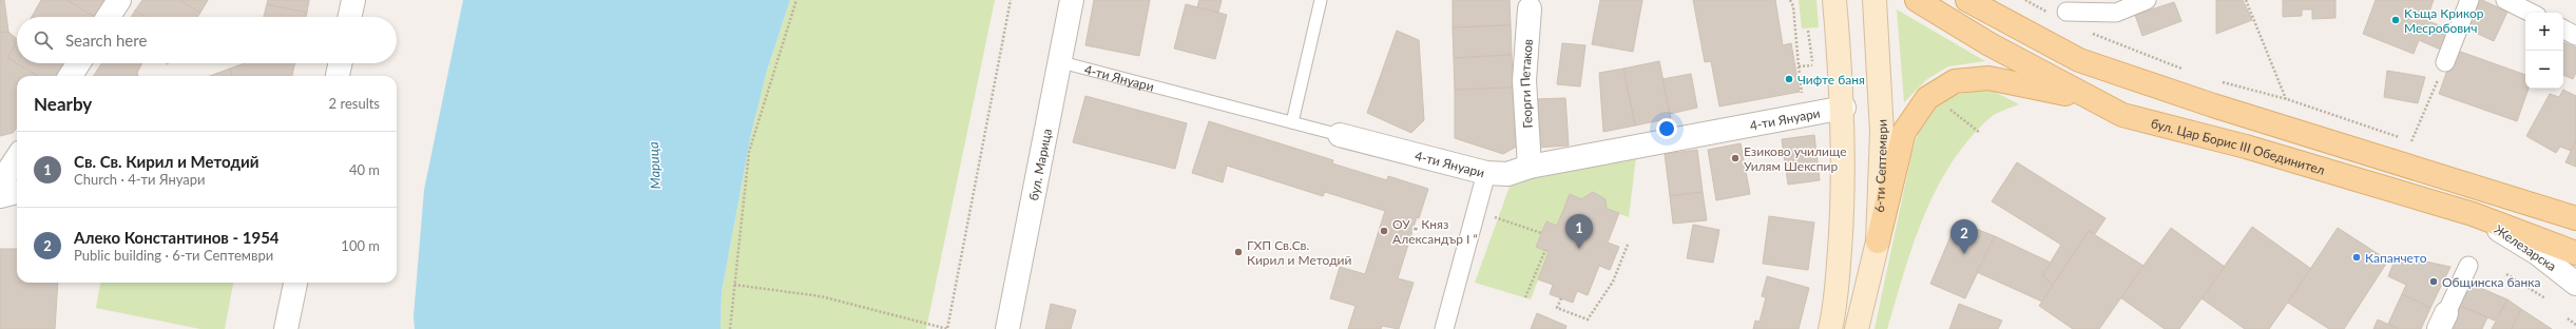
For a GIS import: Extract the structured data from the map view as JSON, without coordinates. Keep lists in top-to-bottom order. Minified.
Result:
{"streets":{"main road":["бул. Цар Борис III Обединител","6-ти Септември"],"street":["4-ти Януари","Георги Петаков","бул. Марица","Железарска"]},"crossings":[["4-ти Януари","Георги Петаков"],["4-ти Януари","бул. Марица"],["бул. Цар Борис III Обединител","Железарска"]],"water":["Марица"],"places":["Kъща Крикор Месробович","Чифте баня","Езиково училище Уилям Шекспир","ОУ „ Княз Александър I “","ГХП Св.Св. Кирил и Методий","Капанчето","Общинска банка"],"page":{"map_buttons":["+","−"],"search":"Search here","heading":["Nearby","2 results"],"list":[{"mark":"1","name":"Св. Св. Кирил и Методий","note":"Church · 4-ти Януари","value":"40 m"},{"mark":"2","name":"Алеко Константинов - 1954","note":"Public building · 6-ти Септември","value":"100 m"}],"pins":["1","2"]}}
